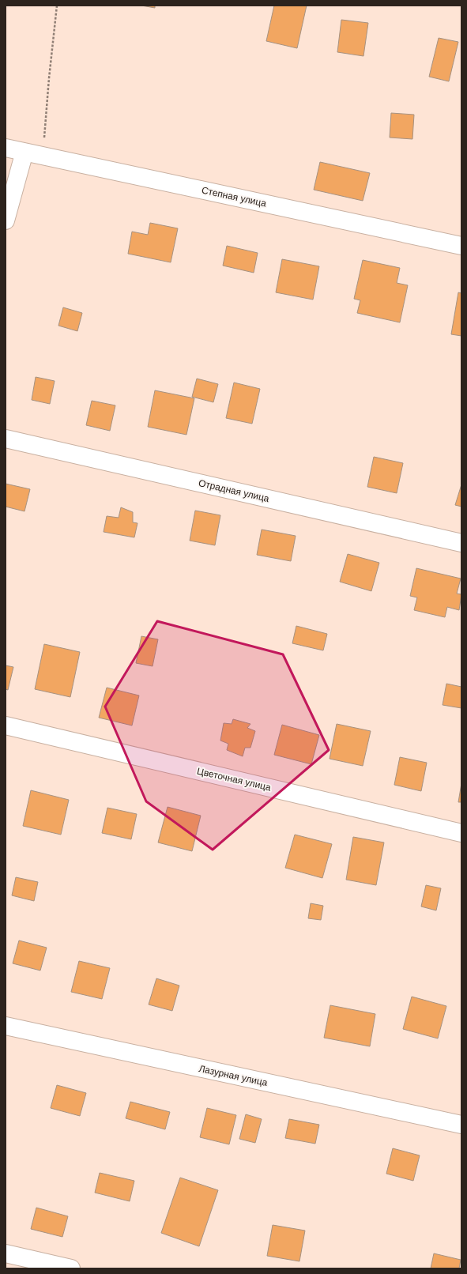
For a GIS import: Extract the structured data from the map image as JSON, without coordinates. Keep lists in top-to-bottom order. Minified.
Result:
{"streets":{"street":["Степная улица","Отрадная улица","Цветочная улица","Лазурная улица"]}}
